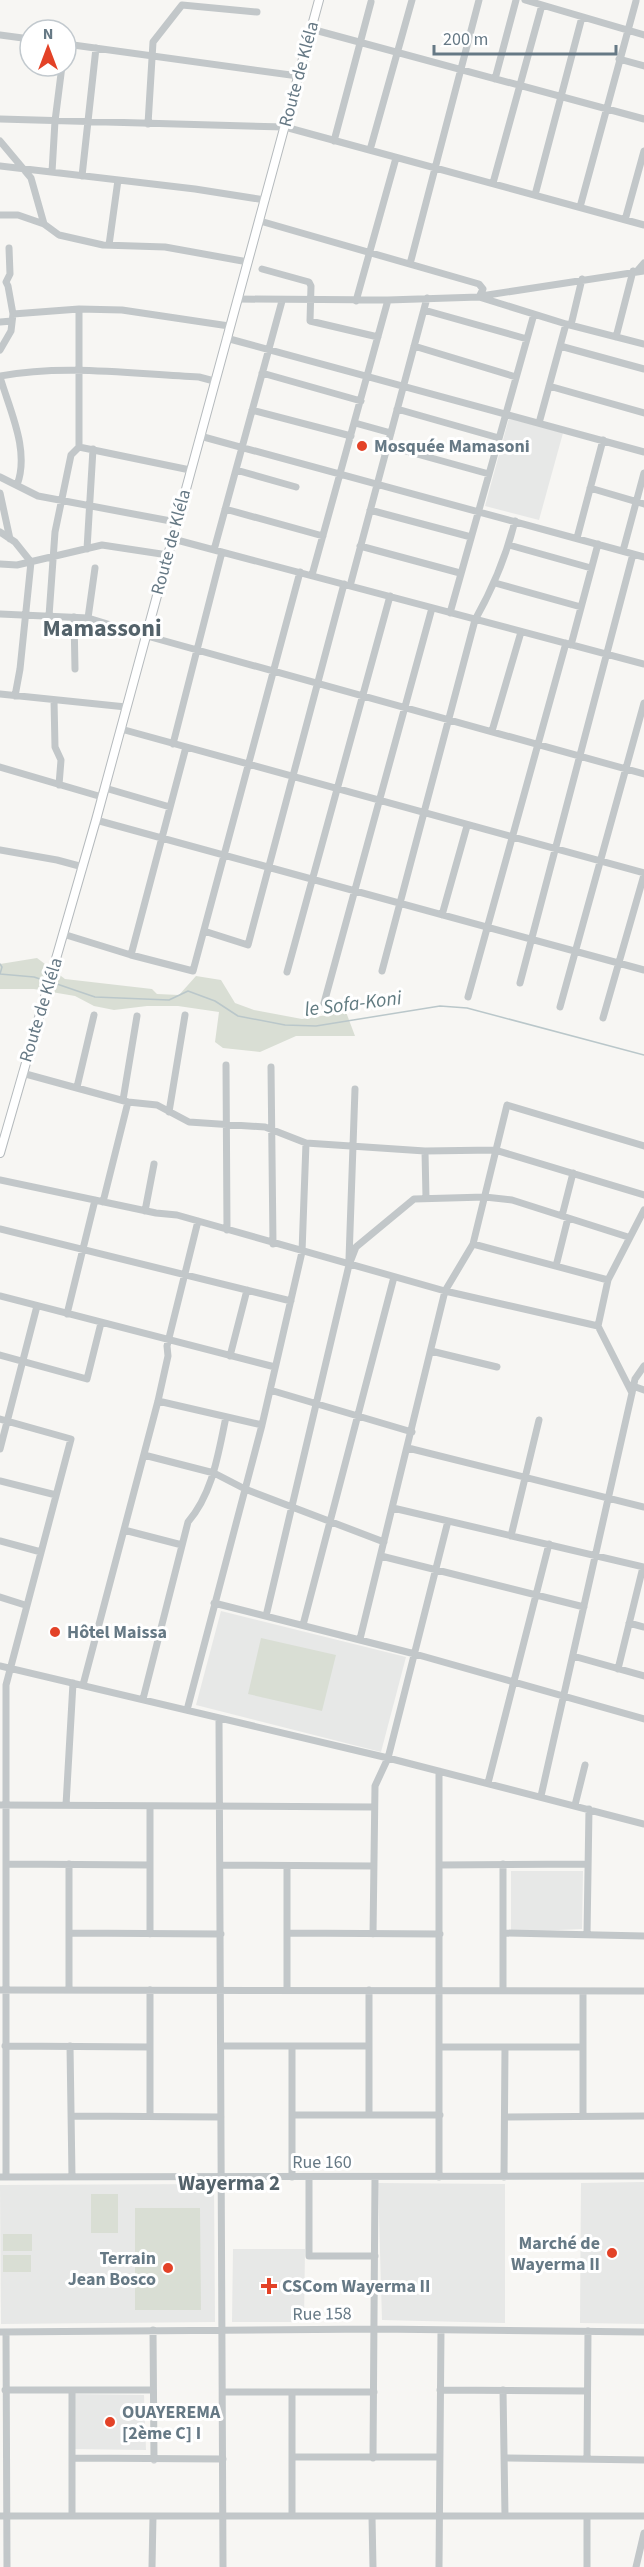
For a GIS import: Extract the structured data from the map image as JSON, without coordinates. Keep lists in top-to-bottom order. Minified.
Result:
{"streets":{"main road":["Route de Kléla"],"street":["Rue 160","Rue 158"]},"districts":["Mamassoni","Wayerma 2"],"water":["le Sofa-Koni"],"places":{"other":["Mosquée Mamasoni","Hôtel Maissa","Marché de Wayerma II","Terrain Jean Bosco","OUAYEREMA [2ème C] I"],"health":["CSCom Wayerma II"]},"scale_bar":"200 m","north":"top"}
